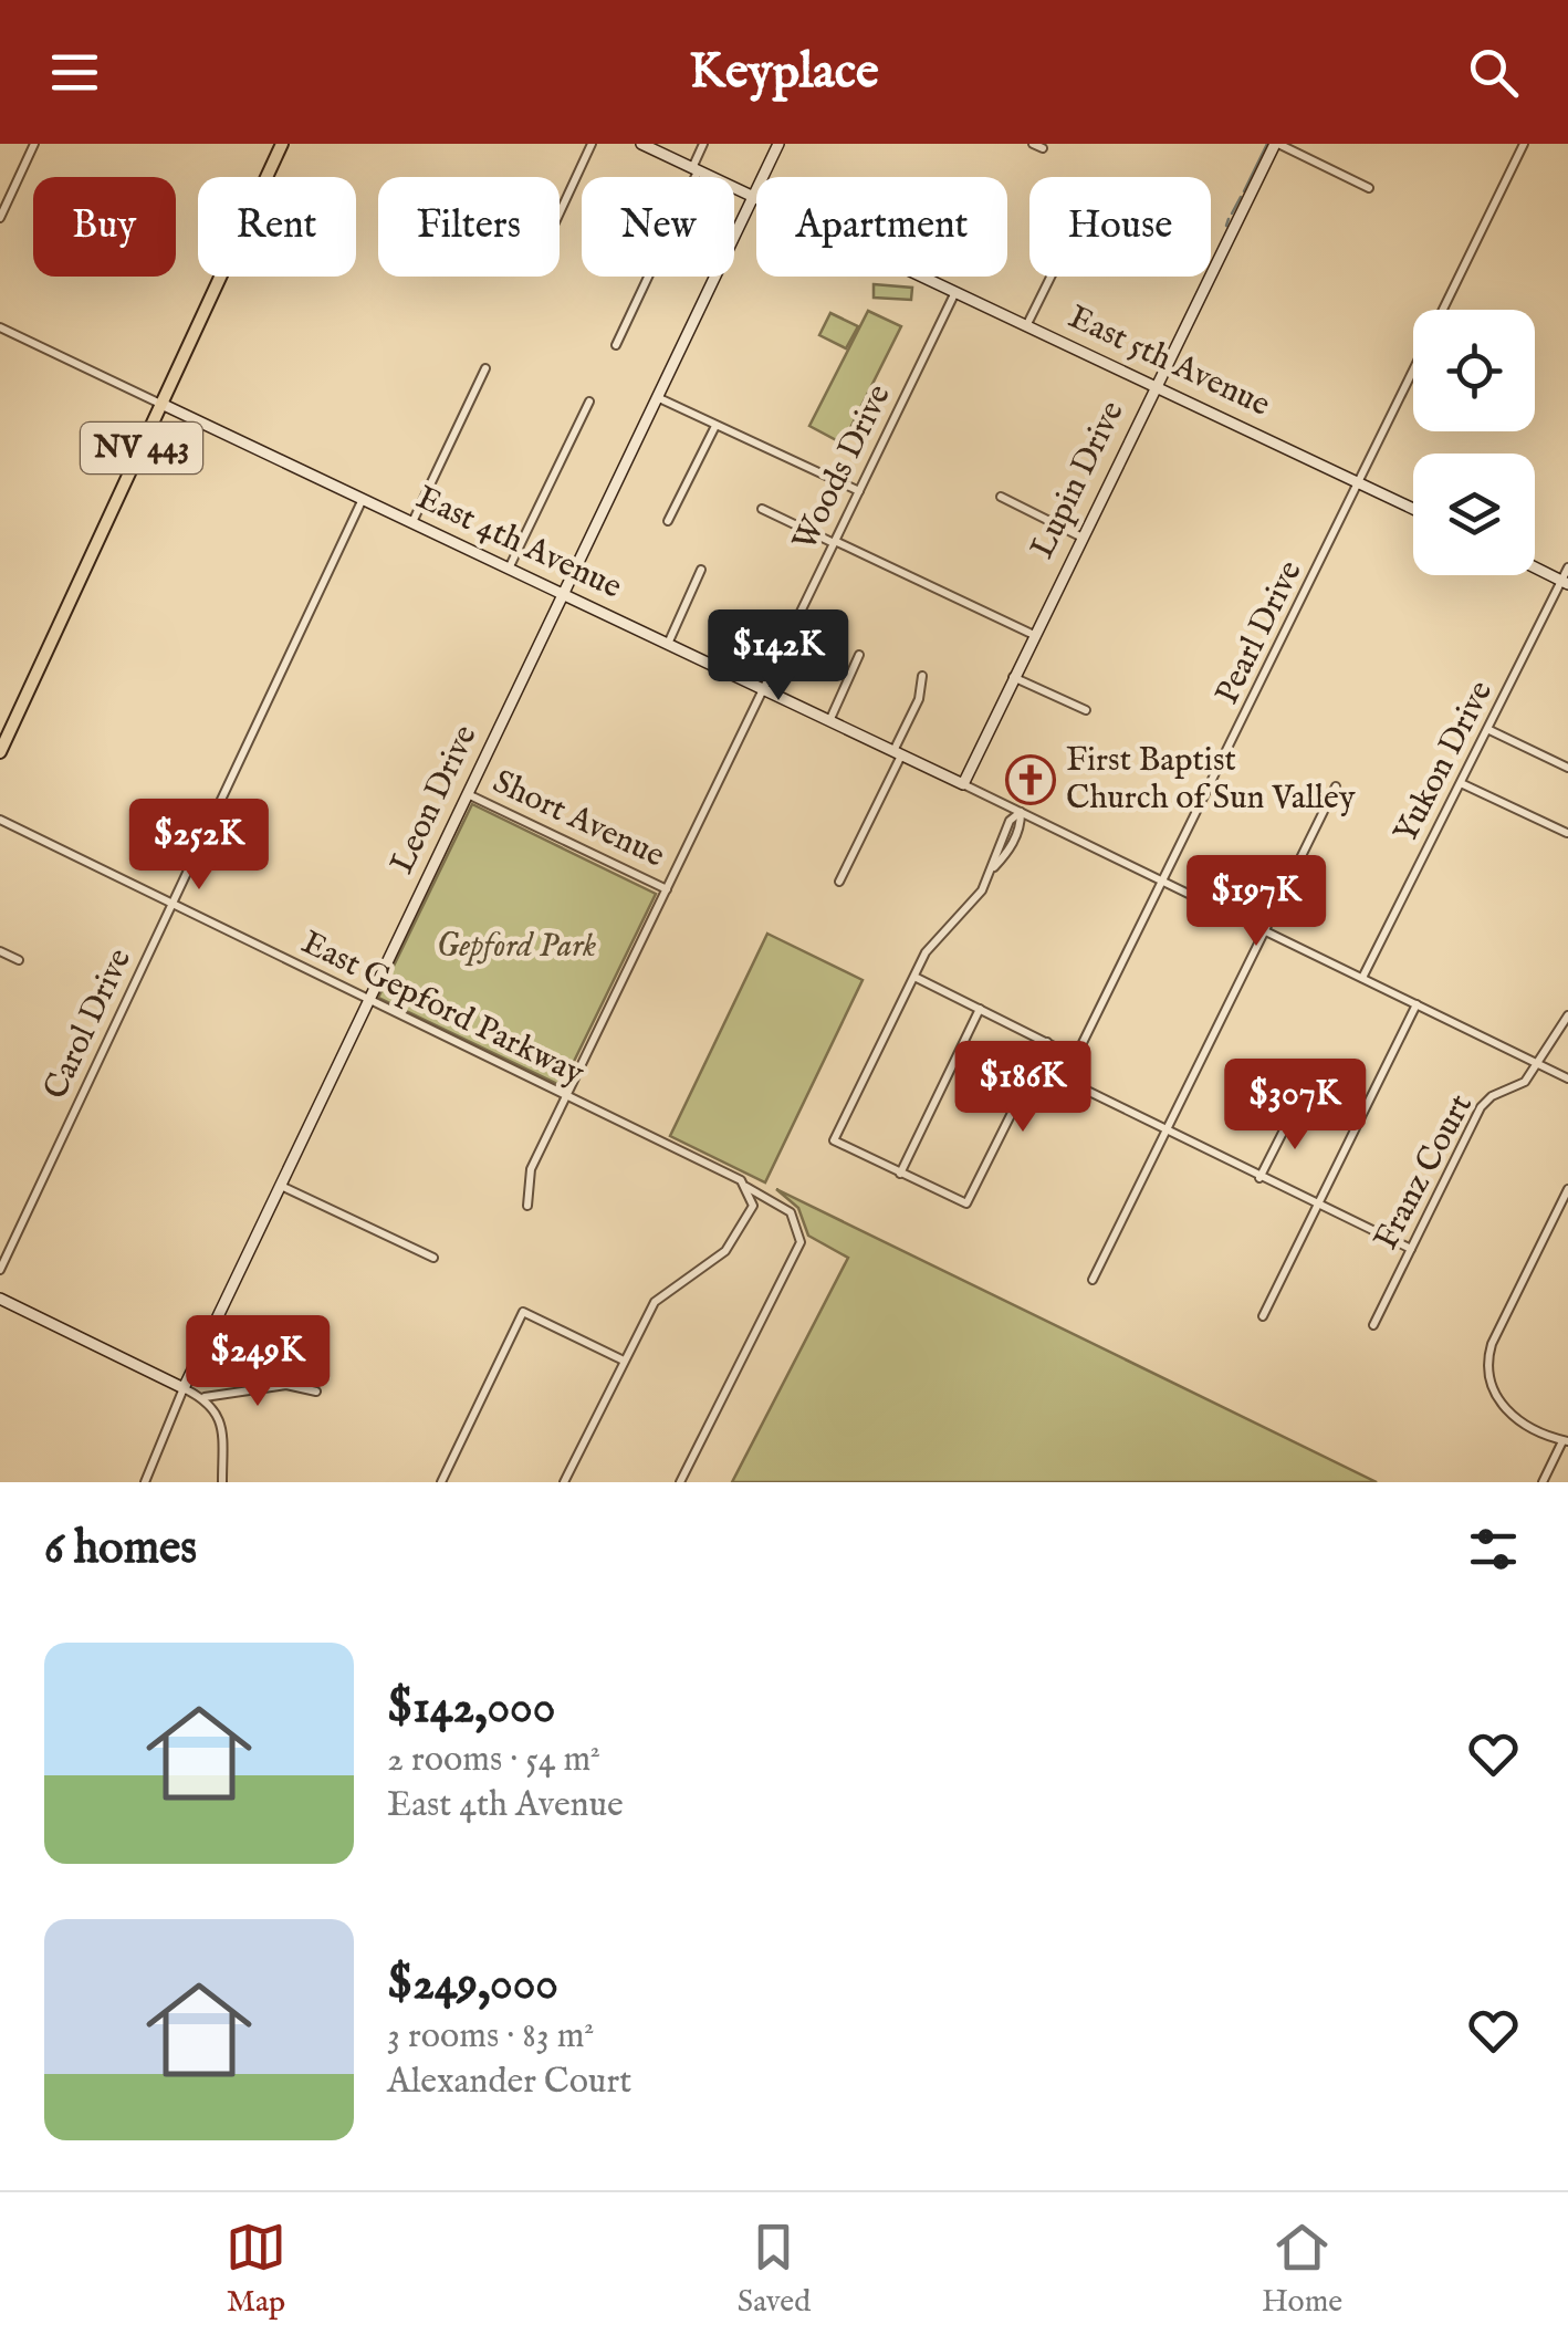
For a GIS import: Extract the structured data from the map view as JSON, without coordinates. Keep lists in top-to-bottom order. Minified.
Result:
{"streets":{"main road":["NV 443"],"street":["East 5th Avenue","Woods Drive","Lupin Drive","East 4th Avenue","Pearl Drive","Yukon Drive","Leon Drive","Short Avenue","East Gepford Parkway","Carol Drive","Franz Court"]},"crossings":[["East 5th Avenue","Woods Drive"],["East 5th Avenue","Lupin Drive"],["East 5th Avenue","Pearl Drive"],["East 5th Avenue","Leon Drive"],["NV 443","East 4th Avenue"],["Woods Drive","East 4th Avenue"],["Woods Drive","Short Avenue"],["Woods Drive","East Gepford Parkway"],["Lupin Drive","East 4th Avenue"],["East 4th Avenue","Pearl Drive"],["East 4th Avenue","Yukon Drive"],["East 4th Avenue","Leon Drive"],["East 4th Avenue","Carol Drive"],["East 4th Avenue","Franz Court"],["Leon Drive","Short Avenue"],["Leon Drive","East Gepford Parkway"],["East Gepford Parkway","Carol Drive"]],"parks":["Gepford Park"],"places":{"church":["First Baptist Church of Sun Valley"]},"page":{"header":"Keyplace","chip":["Buy","Rent","Filters","New","Apartment","House"],"price":["$142K","$252K","$197K","$186K","$307K","$249K"],"heading":"6 homes","list":[{"name":"$142,000","note":"2 rooms · 54 m² · East 4th Avenue"},{"name":"$249,000","note":"3 rooms · 83 m² · Alexander Court"}],"tabs":["Map","Saved","Home"]}}
